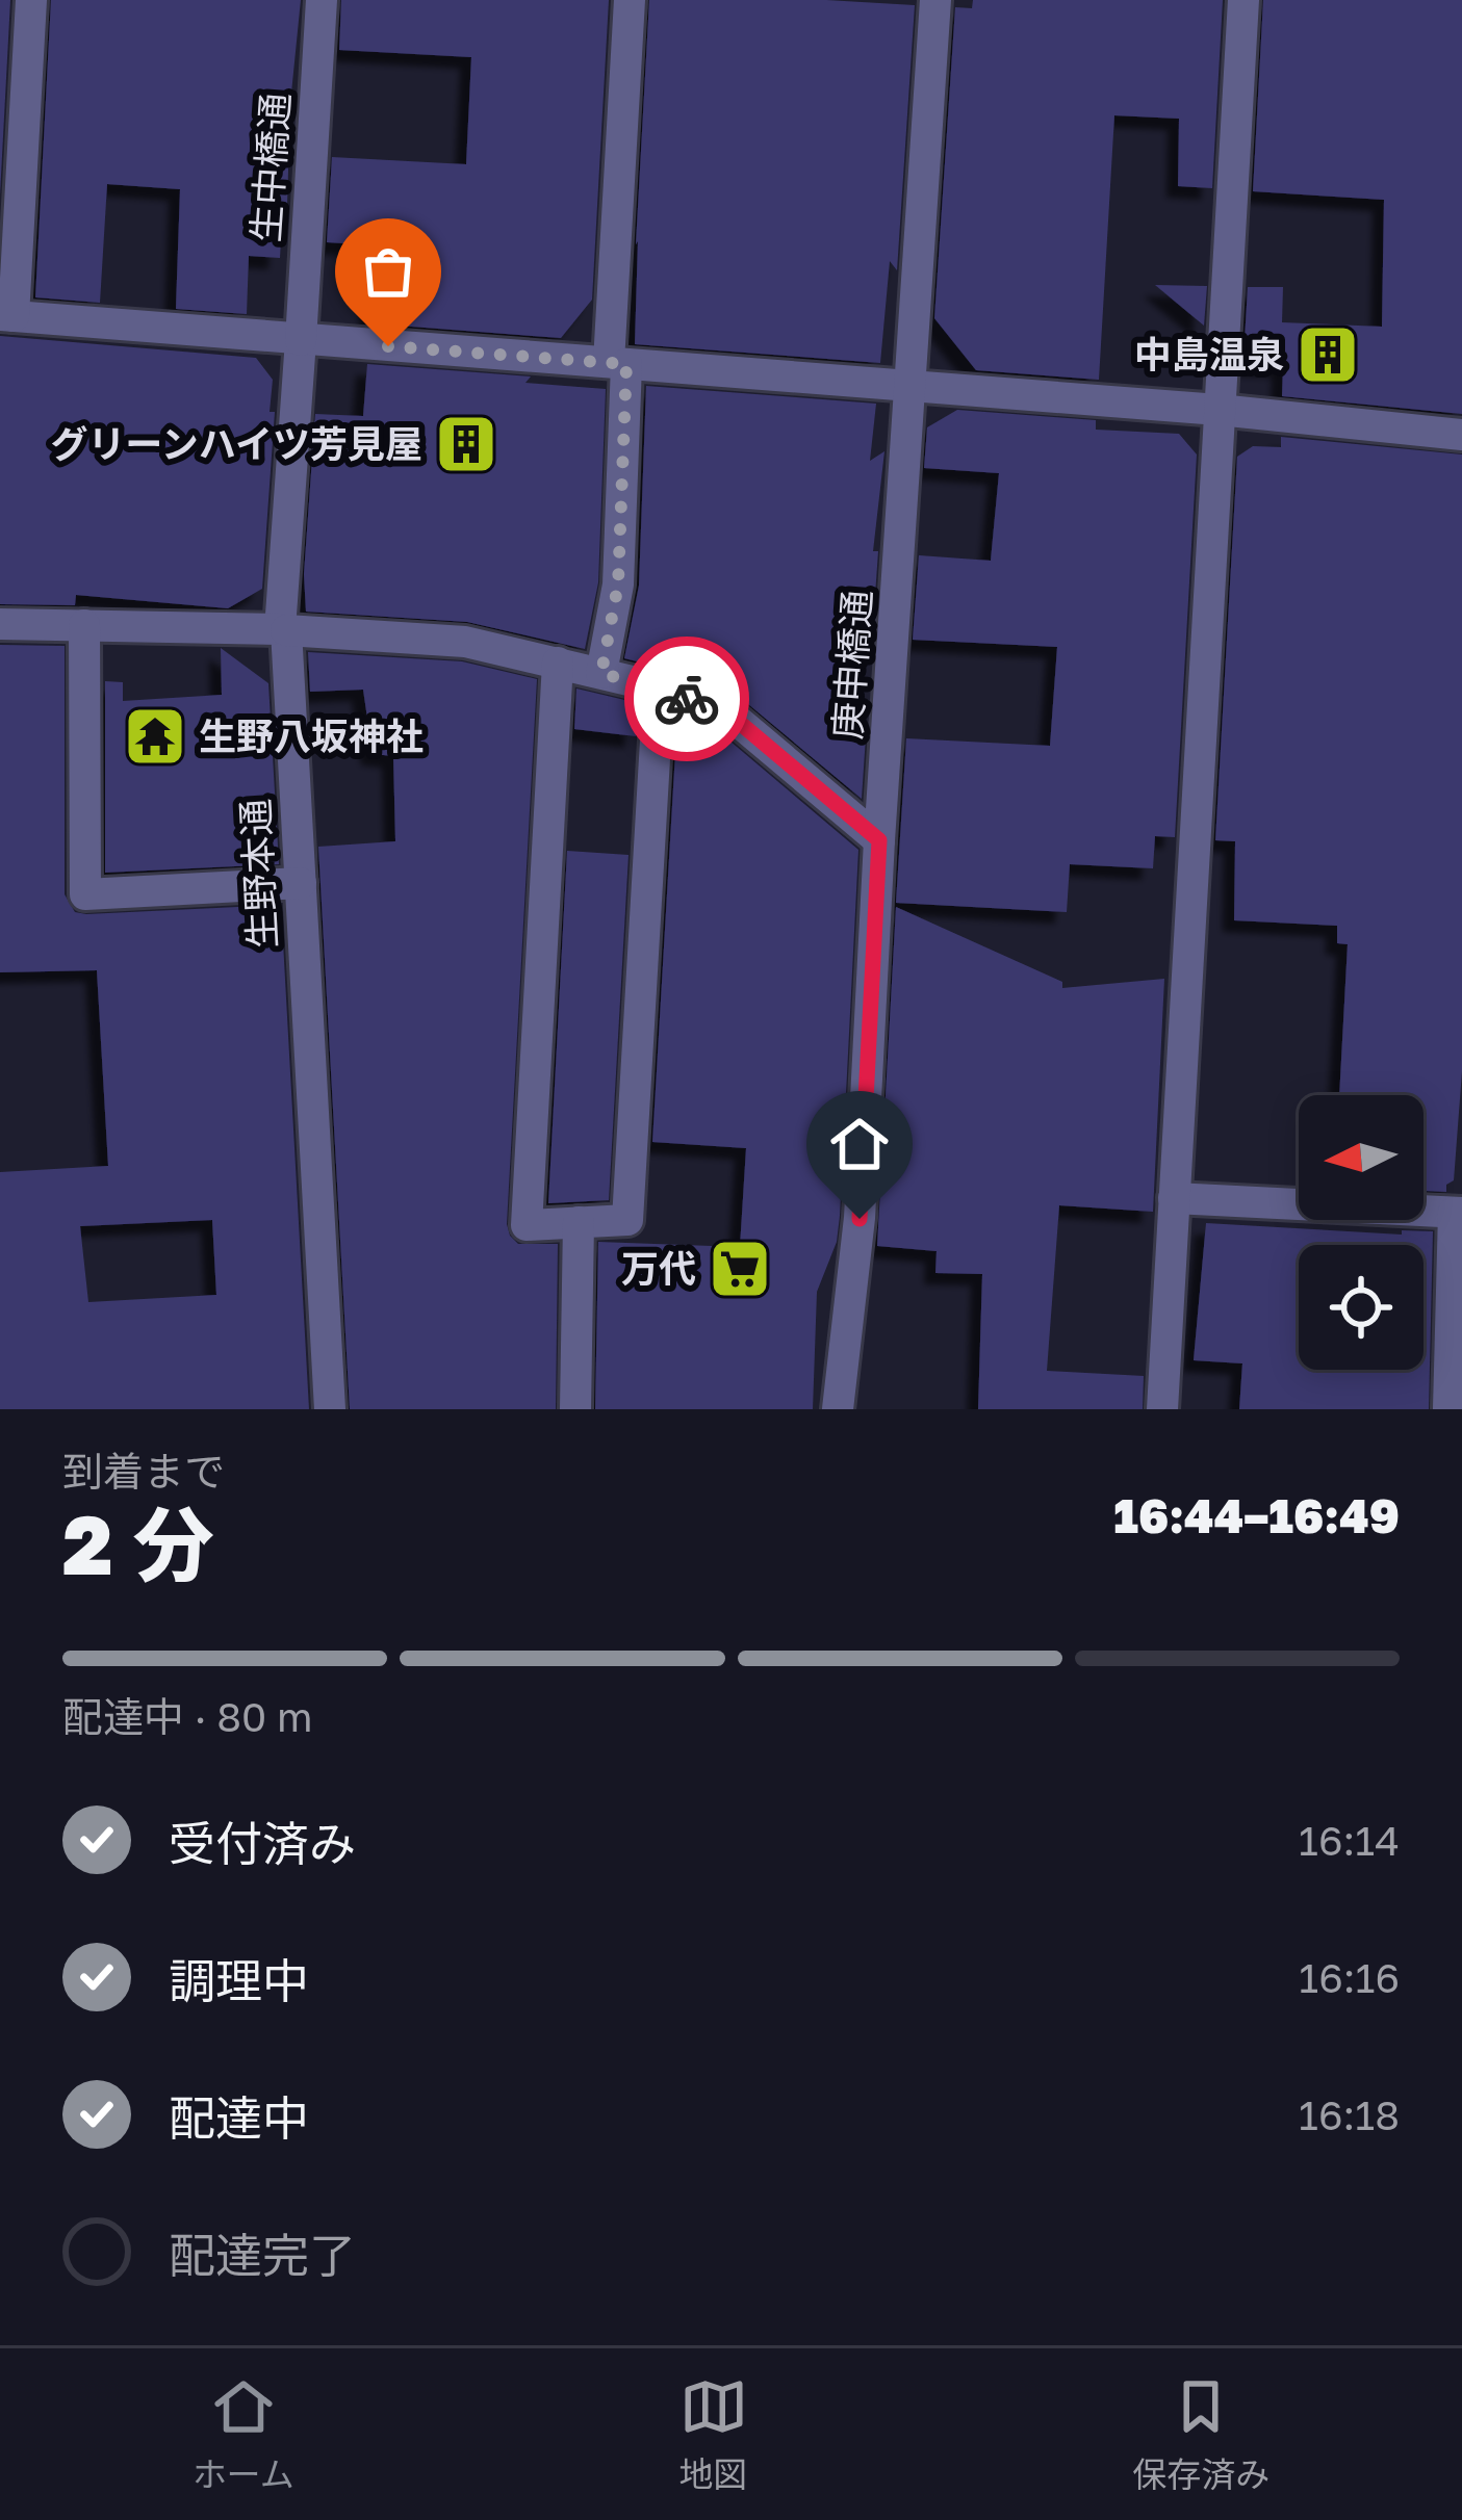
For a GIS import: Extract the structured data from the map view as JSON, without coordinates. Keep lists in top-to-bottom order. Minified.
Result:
{"streets":{"street":["生中橋通","庚申橋通","生野本通"]},"crossings":[["生中橋通","生野本通"]],"places":{"building":["中島温泉","グリーンハイツ芳見屋"],"temple":["生野八坂神社"],"supermarket":["万代"]},"north":"left","page":{"heading":["2 分","到着まで","16:44–16:49"],"bar":"配達中 · 80 m","list":[["受付済み","16:14"],["調理中","16:16"],["配達中","16:18"],"配達完了"],"tabs":["ホーム","地図","保存済み"]}}
